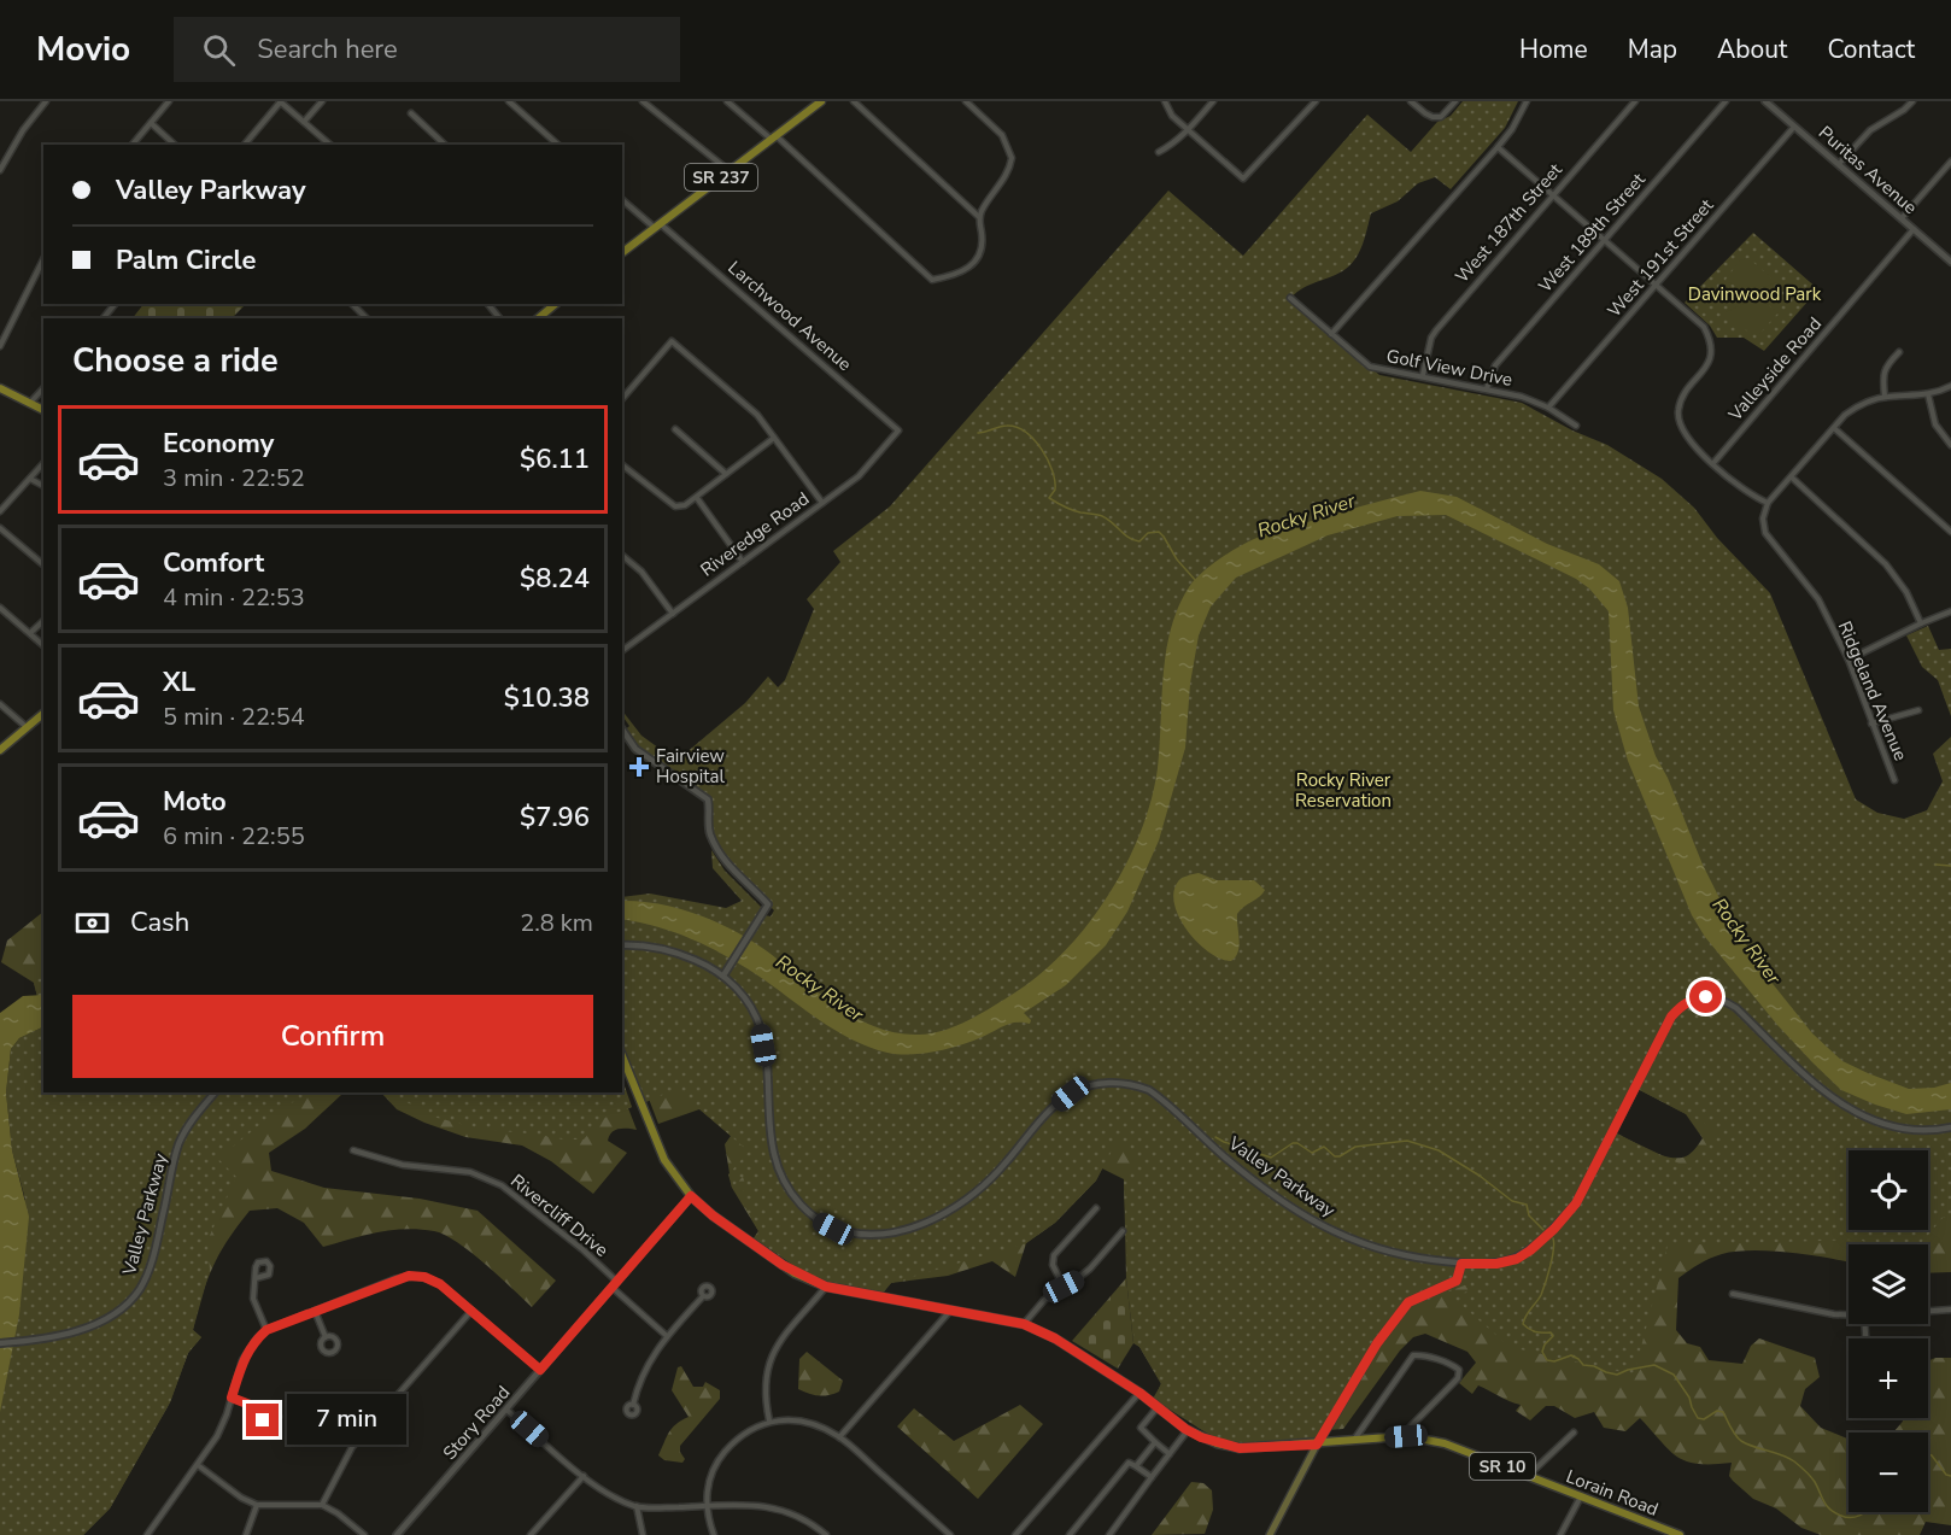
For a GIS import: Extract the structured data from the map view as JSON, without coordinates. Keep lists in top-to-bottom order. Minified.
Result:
{"streets":{"main road":["SR 237","SR 10","Lorain Road"],"street":["Puritas Avenue","West 187th Street","West 189th Street","West 191st Street","Larchwood Avenue","Golf View Drive","Valleyside Road","Riveredge Road","Ridgeland Avenue","Valley Parkway","Rivercliff Drive","Story Road"]},"crossings":[["Puritas Avenue","West 191st Street"],["Puritas Avenue","Valleyside Road"],["SR 237","Larchwood Avenue"],["West 187th Street","Golf View Drive"],["West 189th Street","Golf View Drive"],["West 191st Street","Golf View Drive"],["Larchwood Avenue","Riveredge Road"],["Rivercliff Drive","Story Road"],["Story Road","Lorain Road"]],"water":["Rocky River"],"parks":["Davinwood Park","Rocky River Reservation"],"places":{"health":["Fairview Hospital"]},"page":{"header":"Movio","search":"Search here","nav":["Home","Map","About","Contact"],"banner":["Valley Parkway","Palm Circle"],"heading":"Choose a ride","list":[{"name":"Economy","note":"3 min · 22:52","value":"$6.11"},{"name":"Comfort","note":"4 min · 22:53","value":"$8.24"},{"name":"XL","note":"5 min · 22:54","value":"$10.38"},{"name":"Moto","note":"6 min · 22:55","value":"$7.96"}],"pay":["Cash","2.8 km"],"buttons":"Confirm","map_buttons":["+","−"],"bubble":"7 min"}}
